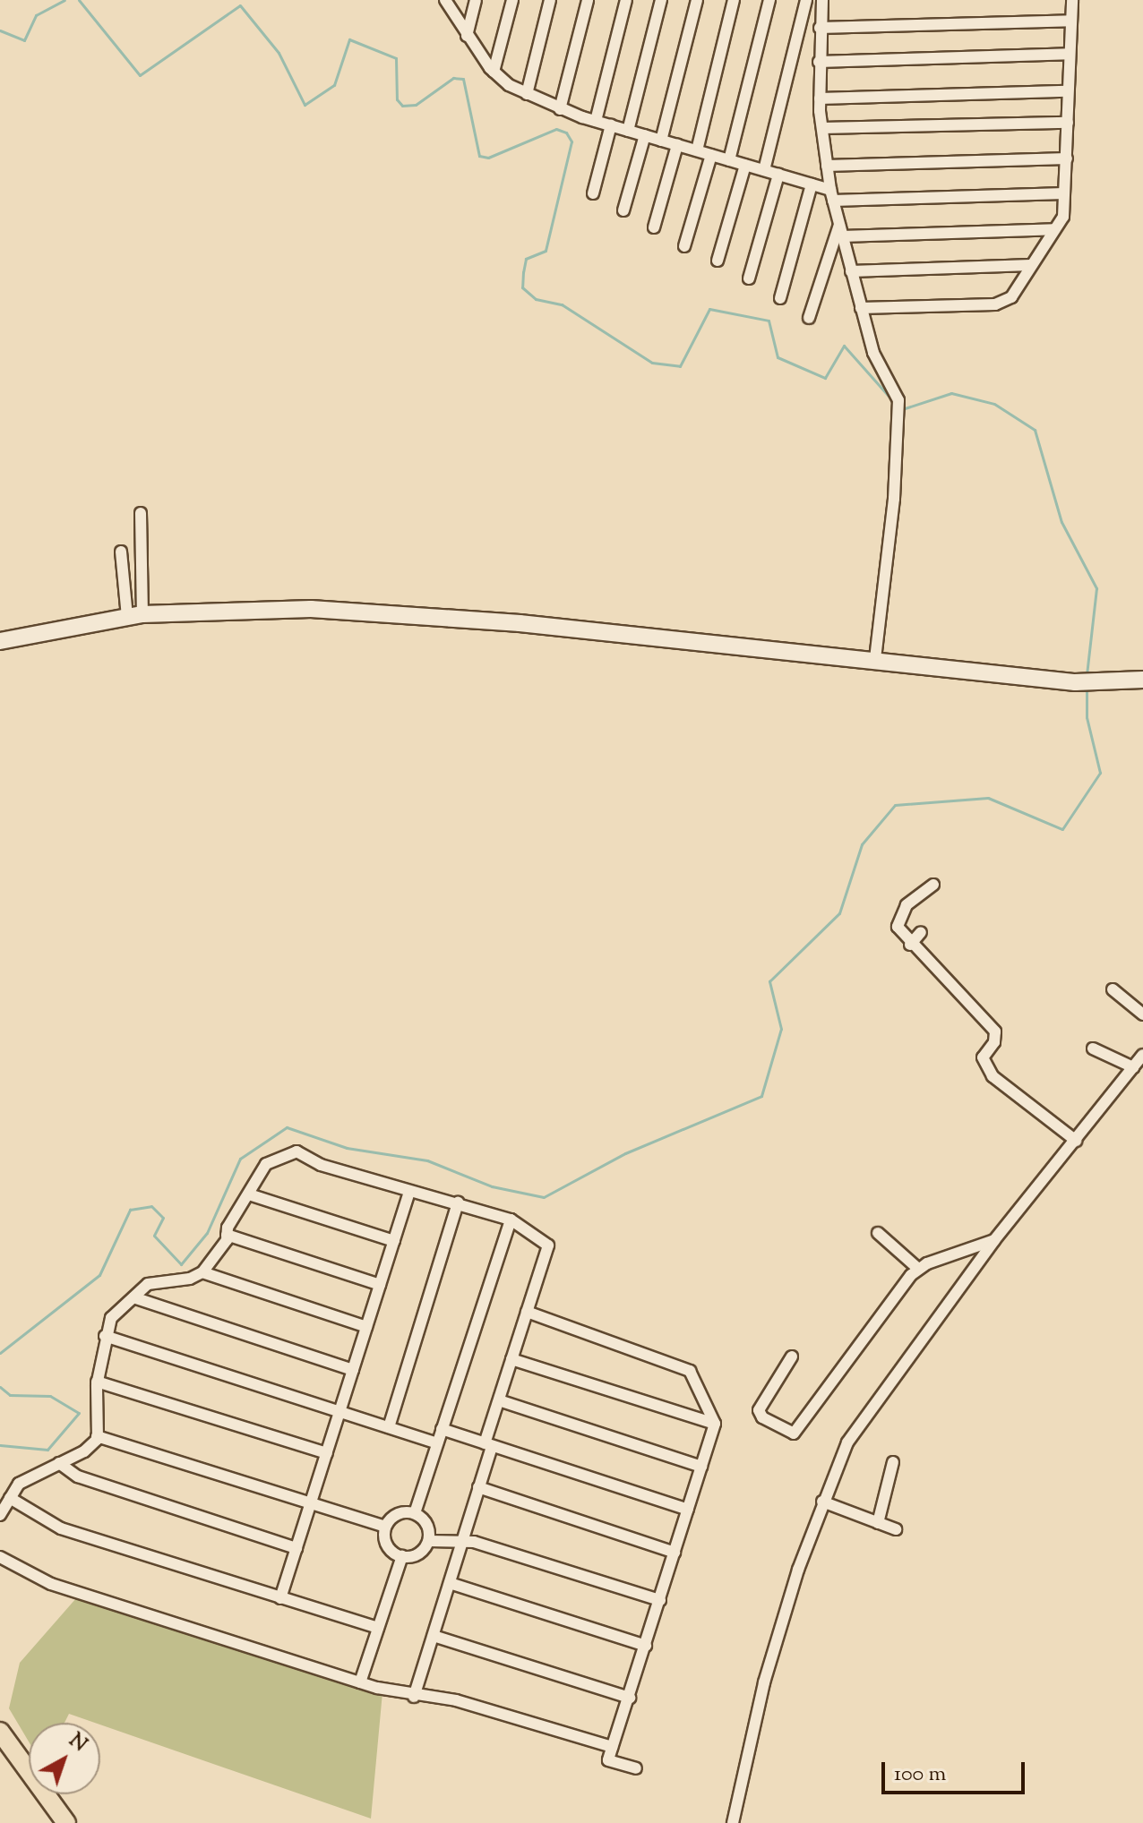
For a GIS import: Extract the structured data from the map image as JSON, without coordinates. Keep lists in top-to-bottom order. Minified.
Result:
{"scale_bar":"100 m","north":"top right"}
